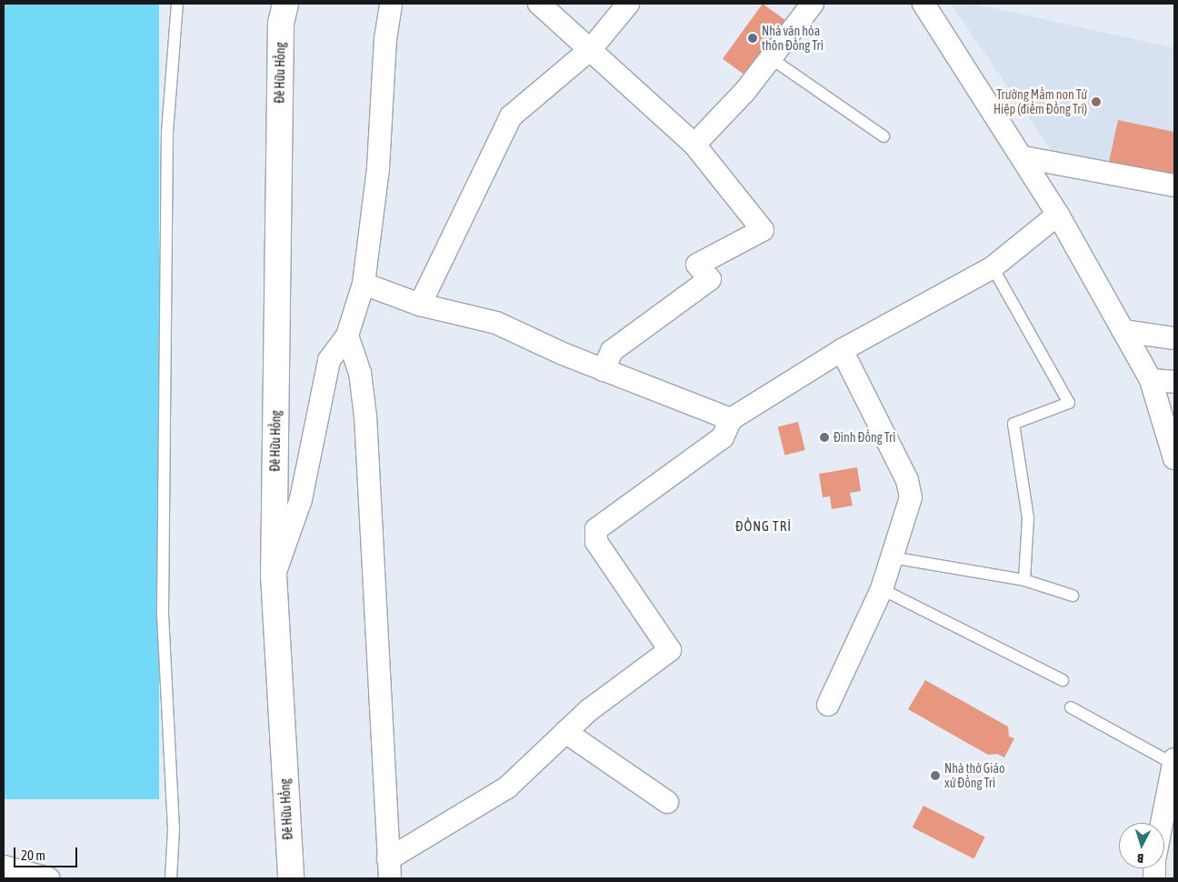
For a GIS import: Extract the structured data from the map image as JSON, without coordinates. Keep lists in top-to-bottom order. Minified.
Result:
{"streets":{"main road":["Đê Hữu Hồng"]},"districts":["ĐỒNG TRÌ"],"places":["Nhà văn hóa thôn Đồng Trì","Trường Mầm non Tứ Hiệp (điểm Đồng Trì)","Đình Đồng Trì","Nhà thờ Giáo xứ Đồng Trì"],"scale_bar":"20 m","north":"bottom"}
